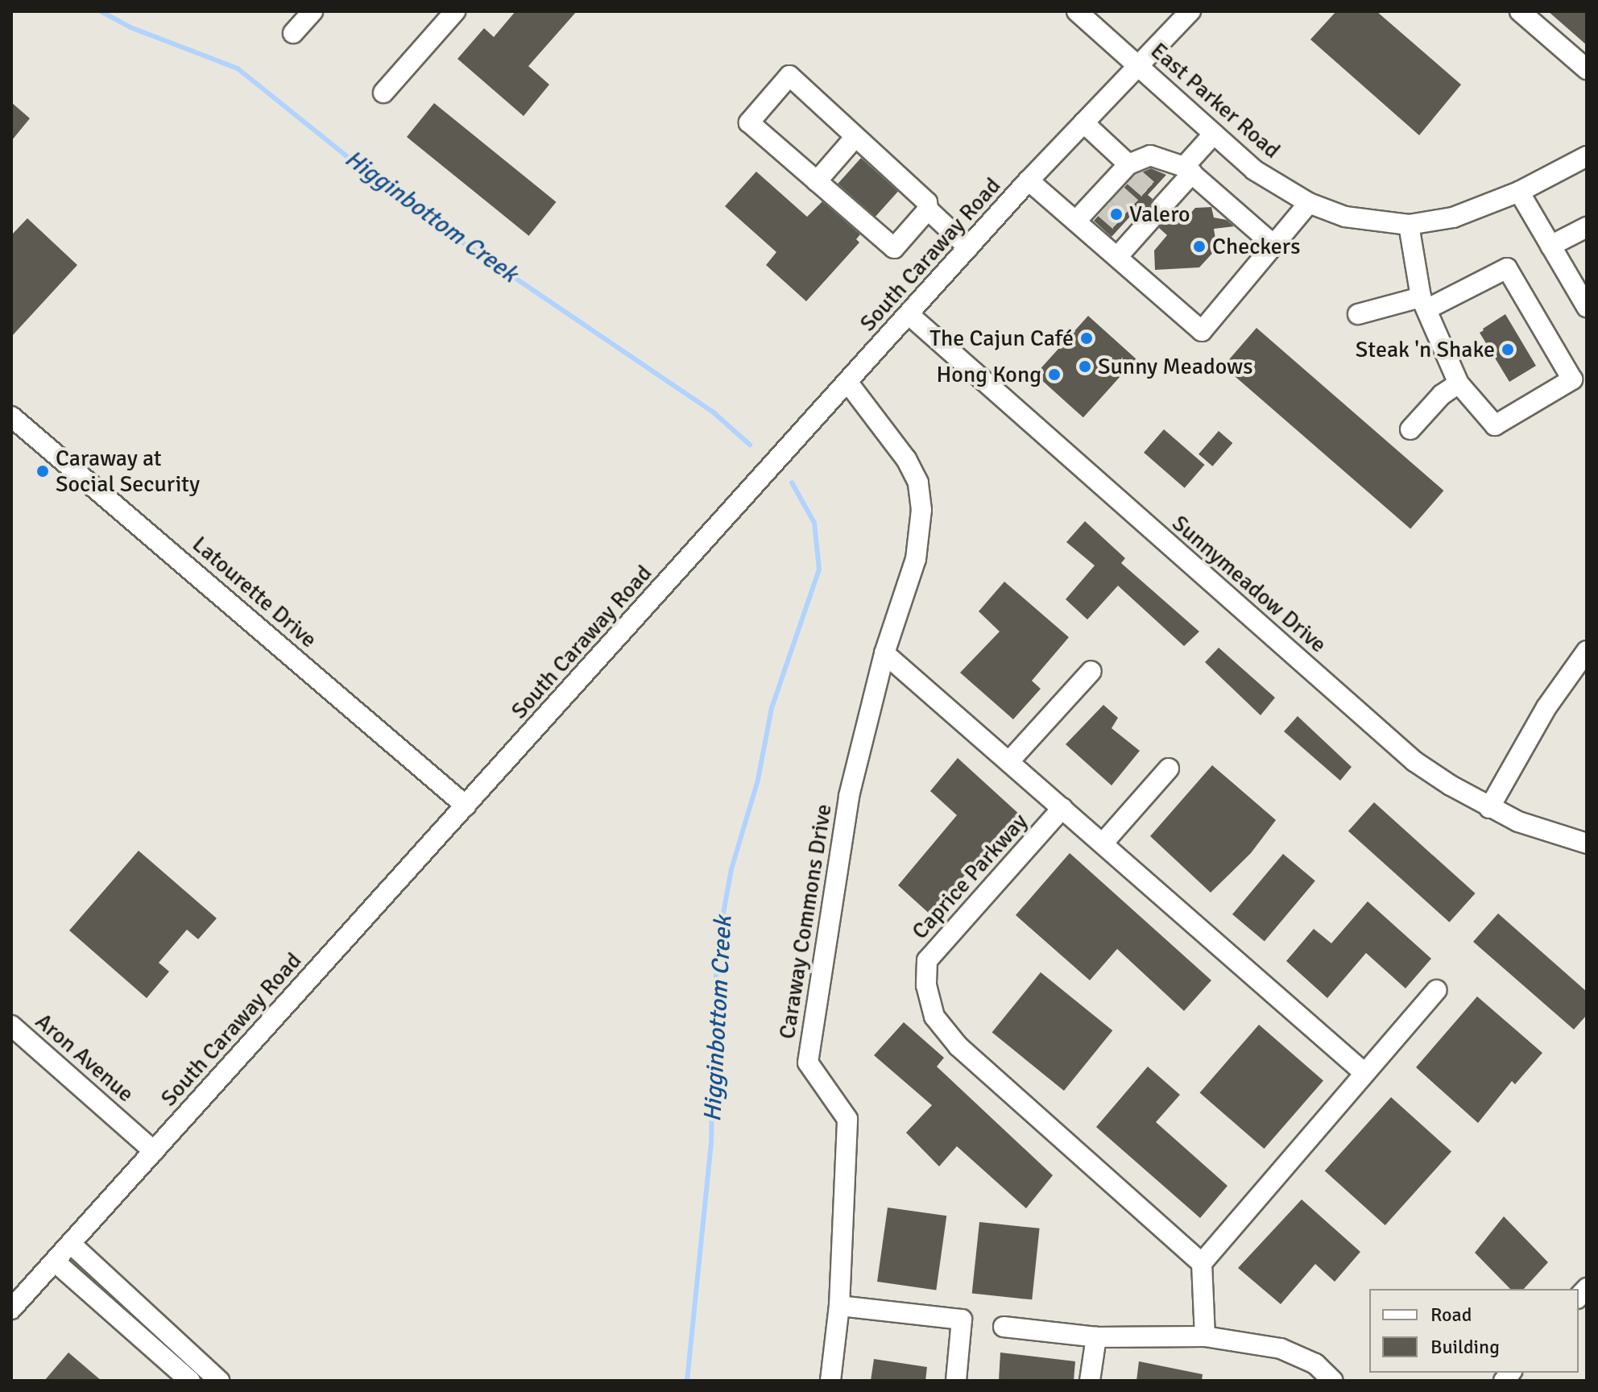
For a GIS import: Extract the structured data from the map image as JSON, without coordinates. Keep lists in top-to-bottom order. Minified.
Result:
{"streets":{"street":["East Parker Road","South Caraway Road","Sunnymeadow Drive","Latourette Drive","Caprice Parkway","Caraway Commons Drive","Aron Avenue"]},"crossings":[["East Parker Road","South Caraway Road"],["South Caraway Road","Sunnymeadow Drive"],["South Caraway Road","Latourette Drive"],["South Caraway Road","Aron Avenue"],["Caprice Parkway","Caraway Commons Drive"]],"water":["Higginbottom Creek"],"places":["Valero","Checkers","The Cajun Café","Steak 'n Shake","Sunny Meadows","Hong Kong","Caraway at Social Security"],"legend":["Road","Building"]}
